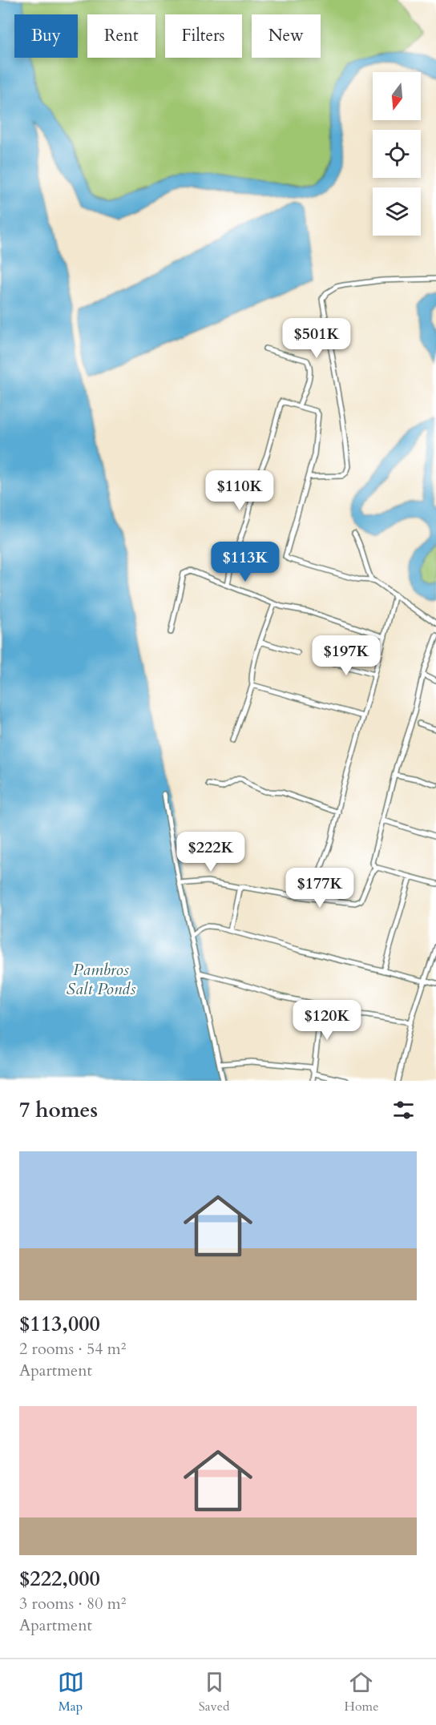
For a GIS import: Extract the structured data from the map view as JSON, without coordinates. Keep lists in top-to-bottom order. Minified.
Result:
{"water":["Pambros Salt Ponds"],"north":"bottom","page":{"chip":["Buy","Rent","Filters","New"],"price":["$501K","$110K","$113K","$197K","$222K","$177K","$120K"],"heading":"7 homes","list":[{"name":"$113,000","note":"2 rooms · 54 m² · Apartment"},{"name":"$222,000","note":"3 rooms · 80 m² · Apartment"}],"tabs":["Map","Saved","Home"]}}
